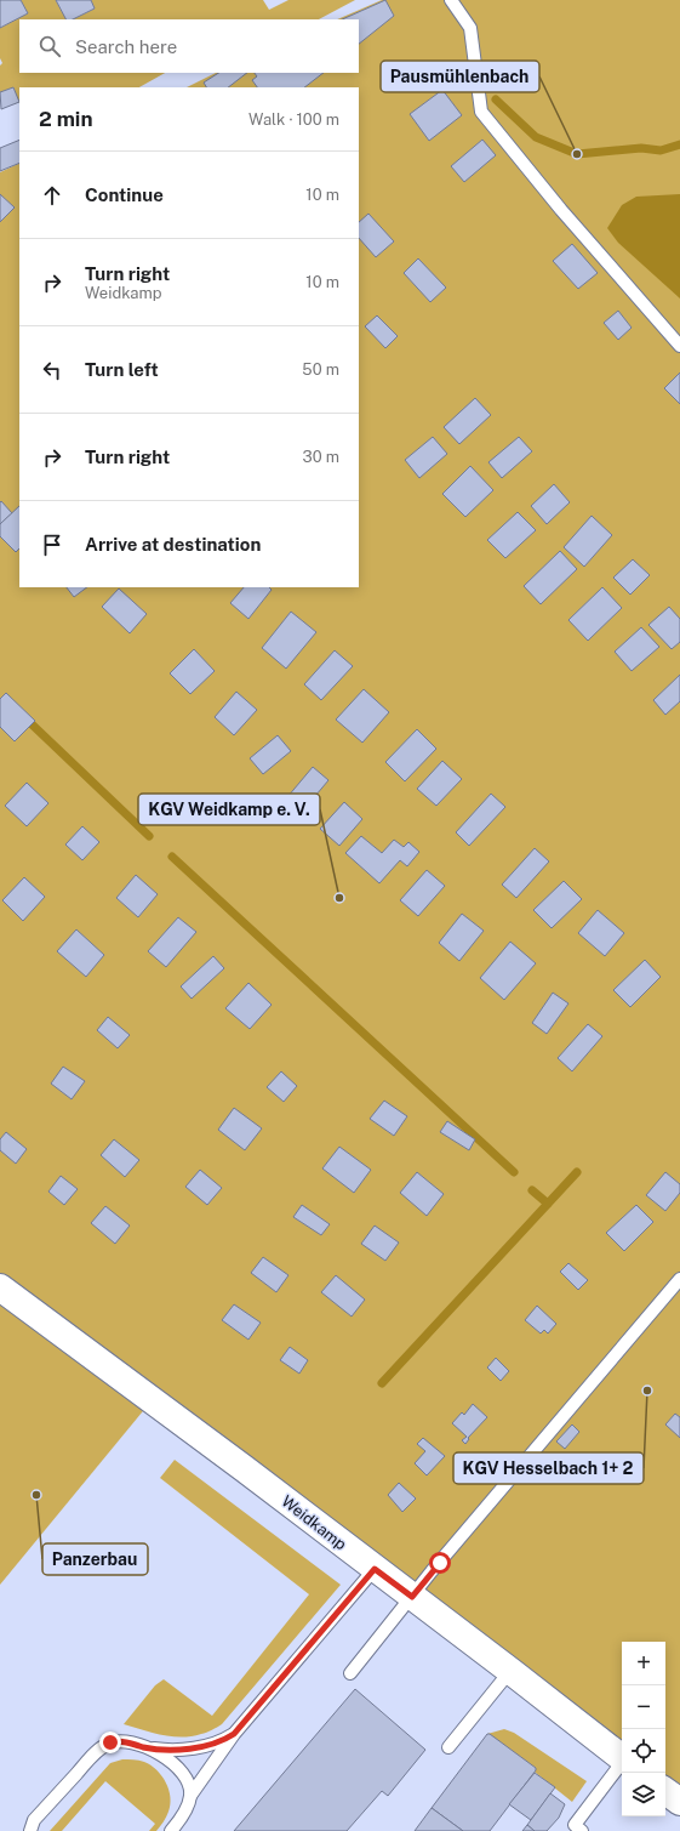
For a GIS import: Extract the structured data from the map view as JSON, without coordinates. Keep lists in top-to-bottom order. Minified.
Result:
{"streets":{"street":["Weidkamp"]},"places":["Pausmühlenbach","KGV Weidkamp e. V.","KGV Hesselbach 1+ 2","Panzerbau"],"page":{"search":"Search here","heading":["2 min","Walk · 100 m"],"list":[["Continue","10 m"],["Turn right","Weidkamp","10 m"],["Turn left","50 m"],["Turn right","30 m"],"Arrive at destination"],"map_buttons":["+","−"]}}
